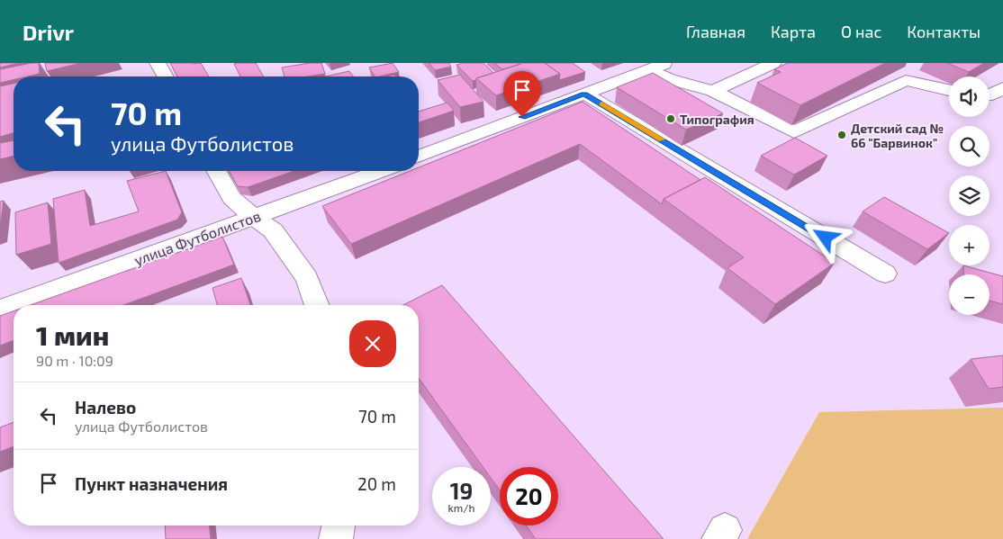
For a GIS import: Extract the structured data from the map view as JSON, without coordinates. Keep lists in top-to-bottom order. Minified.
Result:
{"streets":{"street":["улица Футболистов"]},"places":["Типография","Детский сад № 66 \"Барвинок\""],"page":{"header":"Drivr","nav":["Главная","Карта","О нас","Контакты"],"map_buttons":["+","−"],"turn":["70 m","улица Футболистов"],"heading":["1 мин","90 m · 10:09"],"list":[{"name":"Налево","note":"улица Футболистов","value":"70 m"},{"name":"Пункт назначения","value":"20 m"}],"speed":"19 km/h","limit":"20"}}
